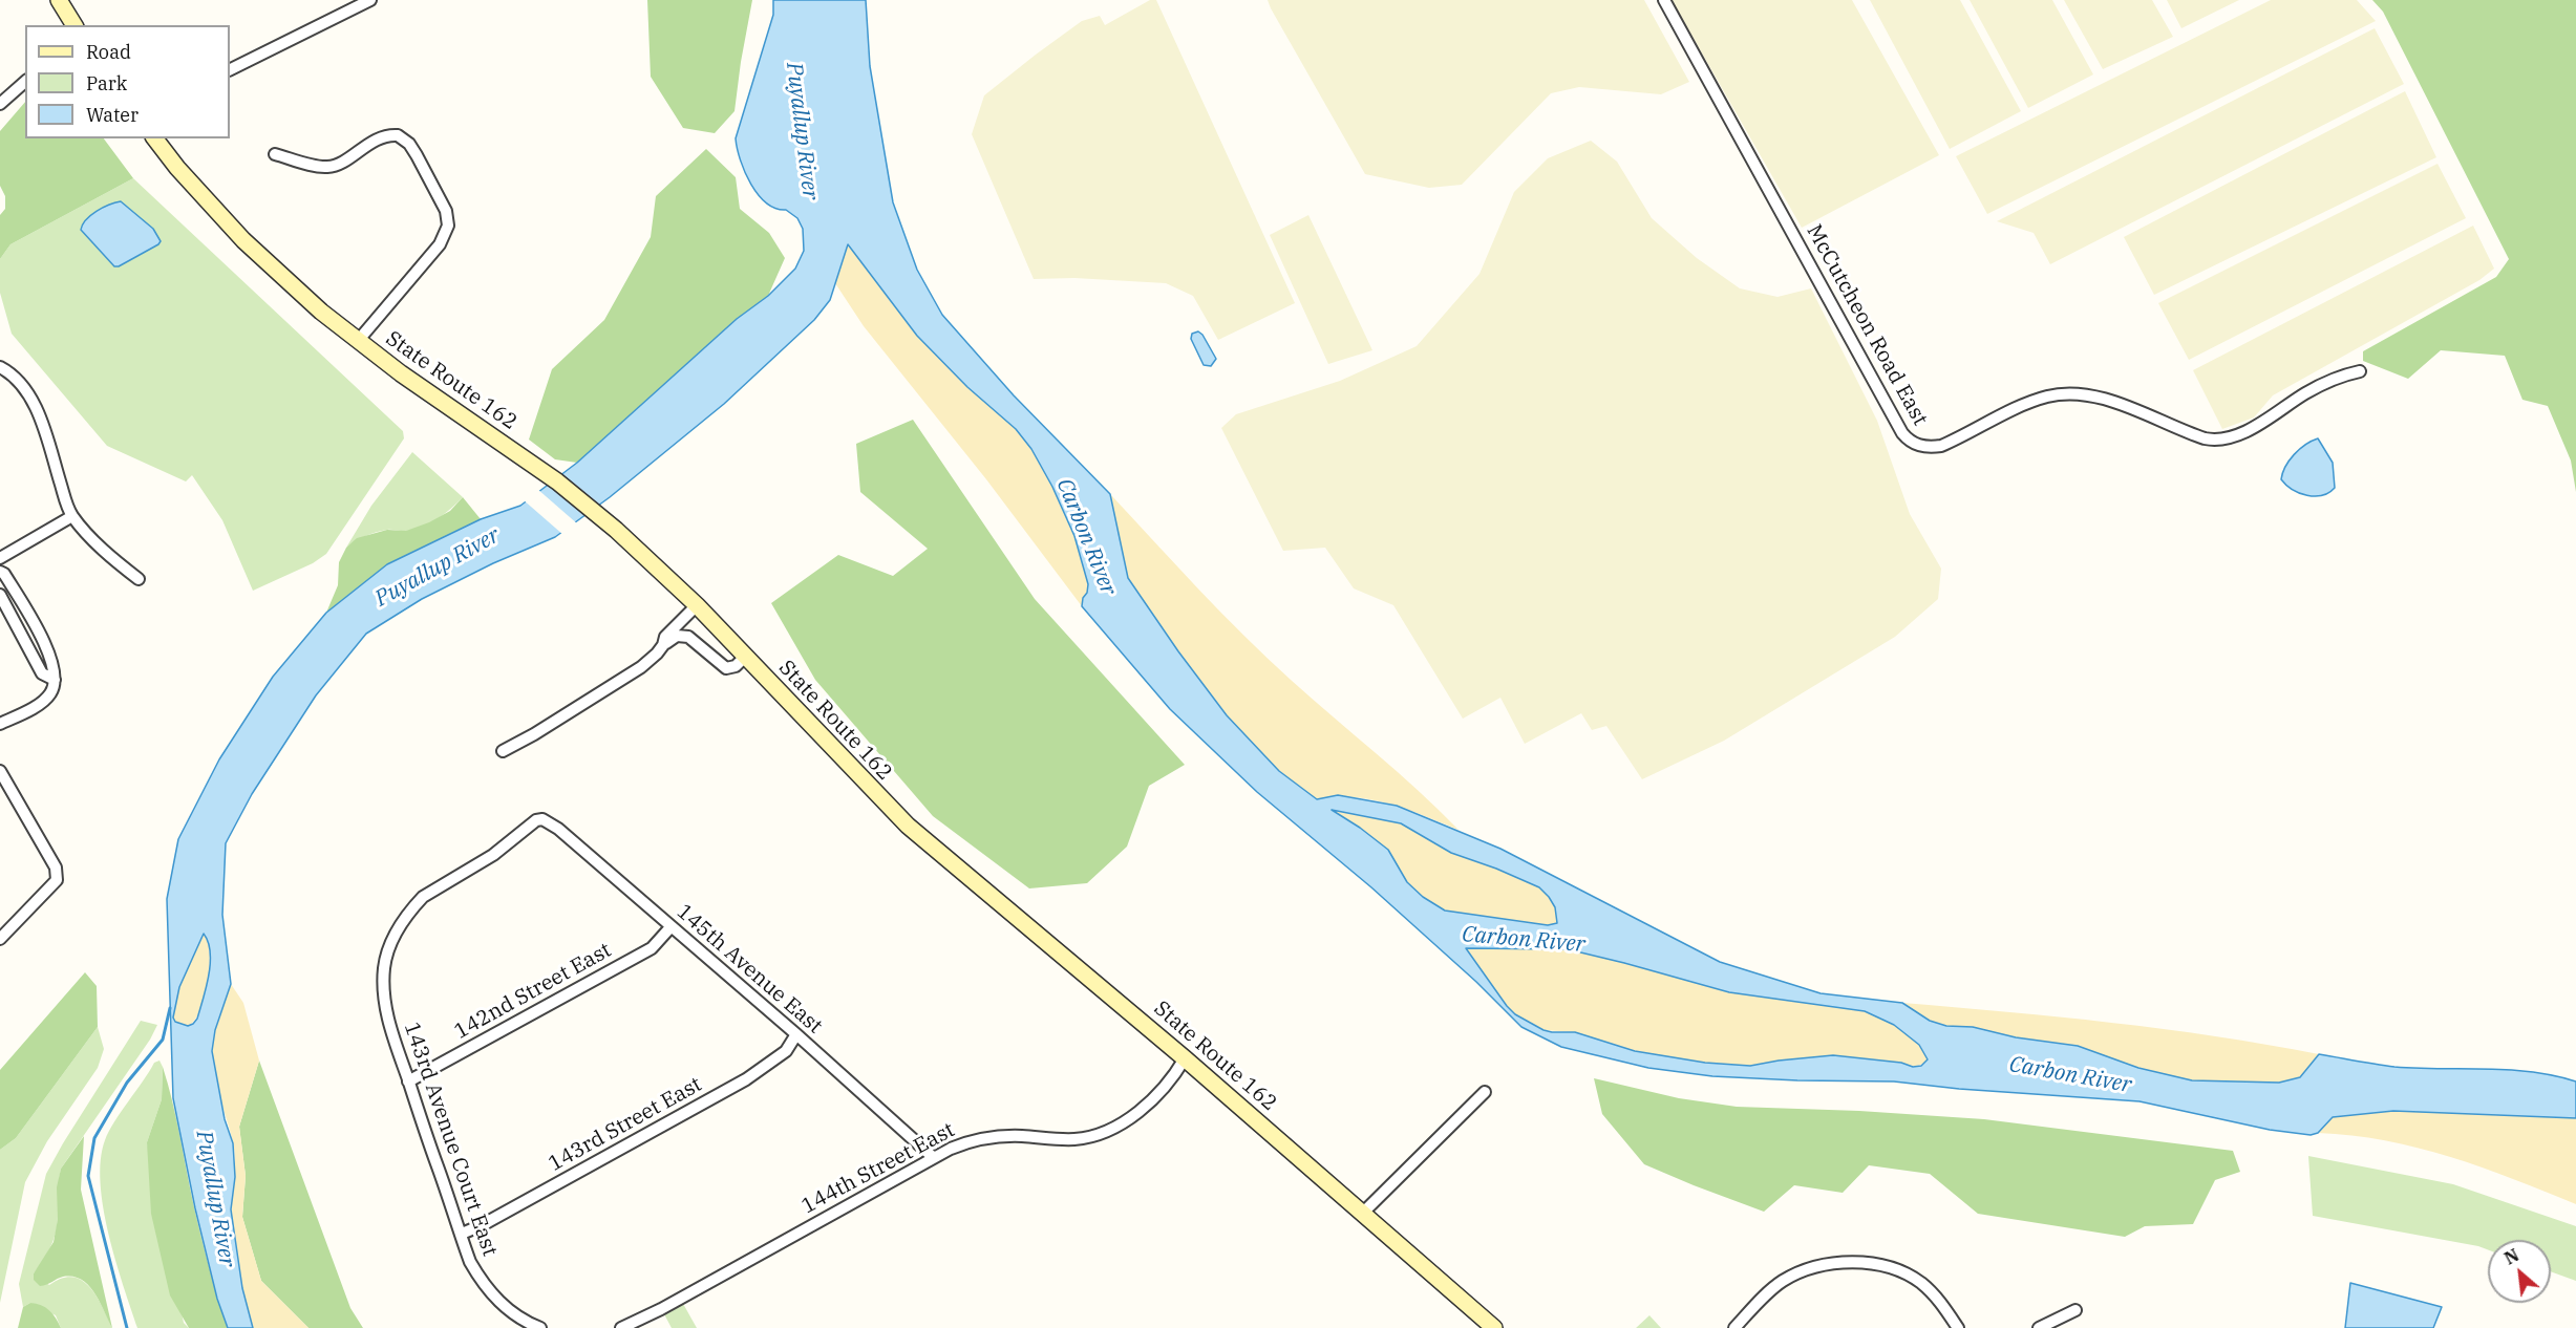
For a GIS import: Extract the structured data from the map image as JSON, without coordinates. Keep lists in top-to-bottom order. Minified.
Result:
{"streets":{"main road":["State Route 162"],"street":["McCutcheon Road East","145th Avenue East","142nd Street East","143rd Street East","143rd Avenue Court East","144th Street East"]},"crossings":[["State Route 162","144th Street East"],["145th Avenue East","142nd Street East"],["145th Avenue East","143rd Street East"],["145th Avenue East","143rd Avenue Court East"],["145th Avenue East","144th Street East"],["142nd Street East","143rd Avenue Court East"],["143rd Street East","143rd Avenue Court East"]],"water":["Puyallup River","Carbon River"],"legend":["Road","Park","Water"],"north":"top left"}
